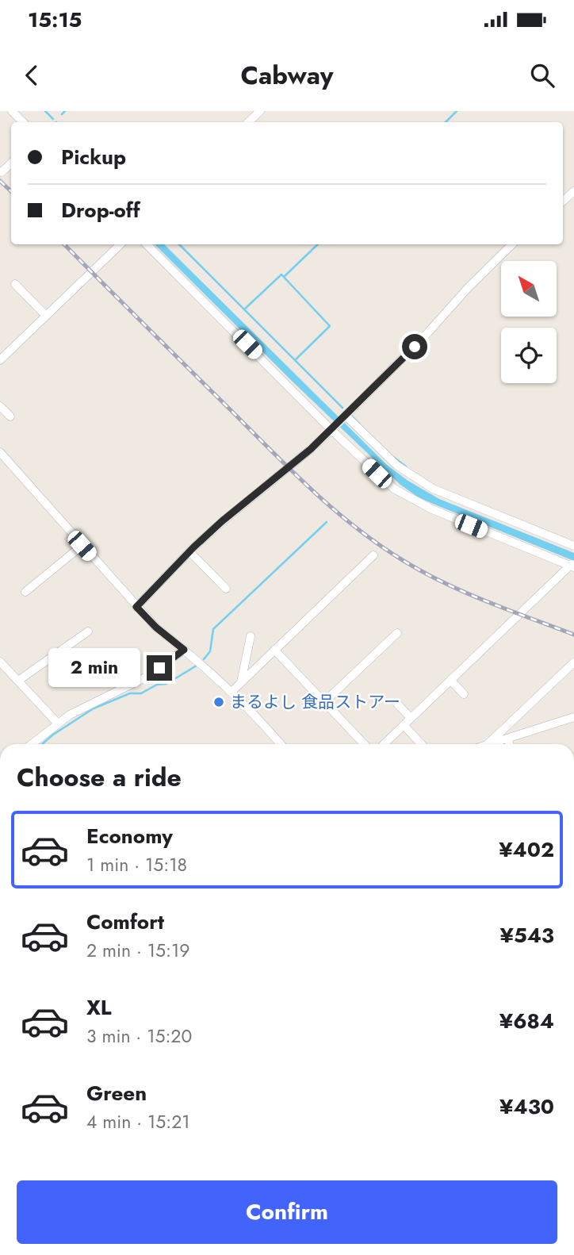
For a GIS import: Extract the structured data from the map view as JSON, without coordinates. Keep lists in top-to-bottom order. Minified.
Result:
{"places":["まるよし 食品ストアー"],"north":"top left","page":{"status":"15:15","header":"Cabway","banner":["Pickup","Drop-off"],"bubble":"2 min","heading":"Choose a ride","list":[{"name":"Economy","note":"1 min · 15:18","value":"¥402"},{"name":"Comfort","note":"2 min · 15:19","value":"¥543"},{"name":"XL","note":"3 min · 15:20","value":"¥684"},{"name":"Green","note":"4 min · 15:21","value":"¥430"}],"buttons":"Confirm"}}
